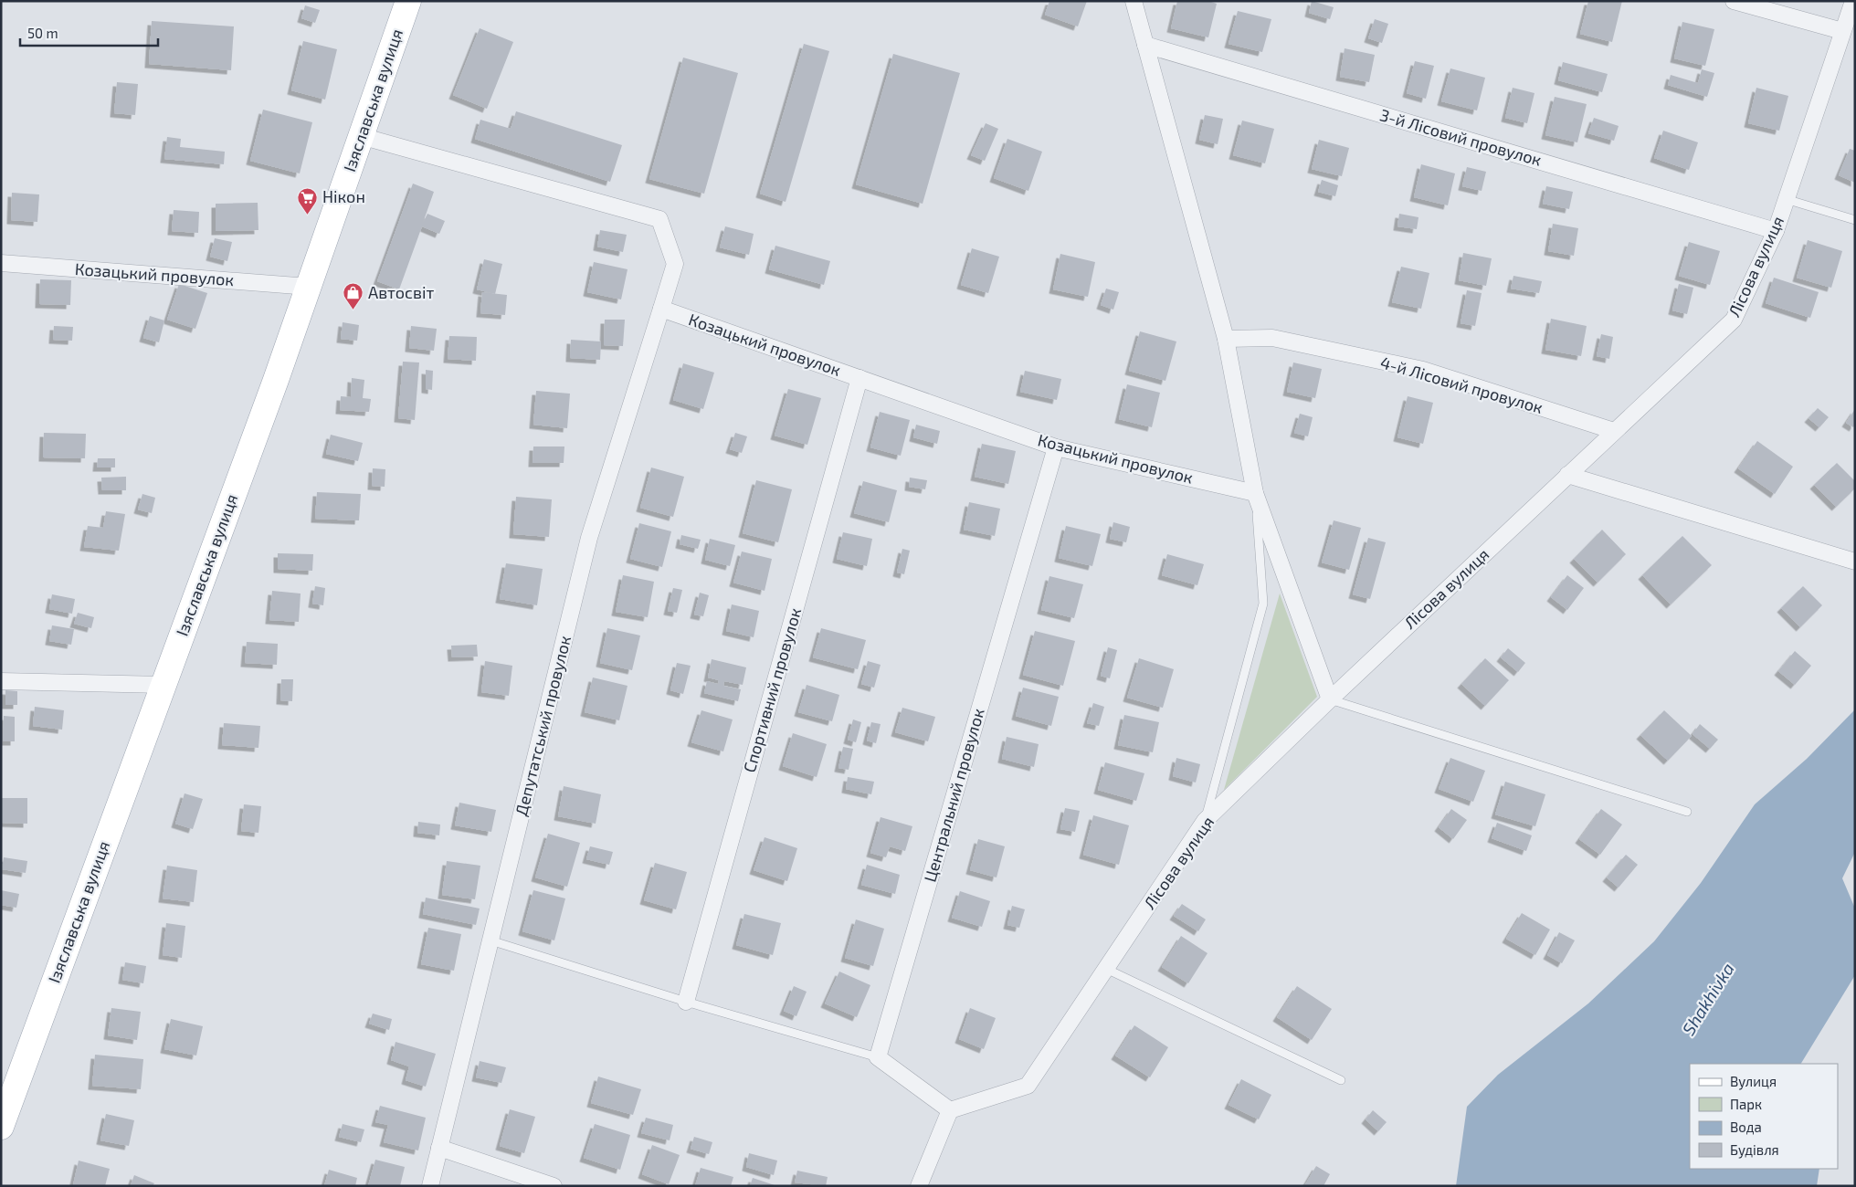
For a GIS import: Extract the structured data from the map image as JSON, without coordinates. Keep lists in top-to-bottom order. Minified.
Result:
{"streets":{"main road":["Ізяславська вулиця"],"street":["3-й Лісовий провулок","Лісова вулиця","Козацький провулок","4-й Лісовий провулок","Спортивний провулок","Депутатський провулок","Центральний провулок"]},"crossings":[["Ізяславська вулиця","Козацький провулок"],["3-й Лісовий провулок","Лісова вулиця"],["Лісова вулиця","4-й Лісовий провулок"],["Козацький провулок","Спортивний провулок"],["Козацький провулок","Депутатський провулок"],["Козацький провулок","Центральний провулок"]],"water":["Shakhivka"],"places":{"supermarket":["Нікон"],"shop":["Автосвіт"]},"legend":["Вулиця","Парк","Вода","Будівля"],"scale_bar":"50 m"}
